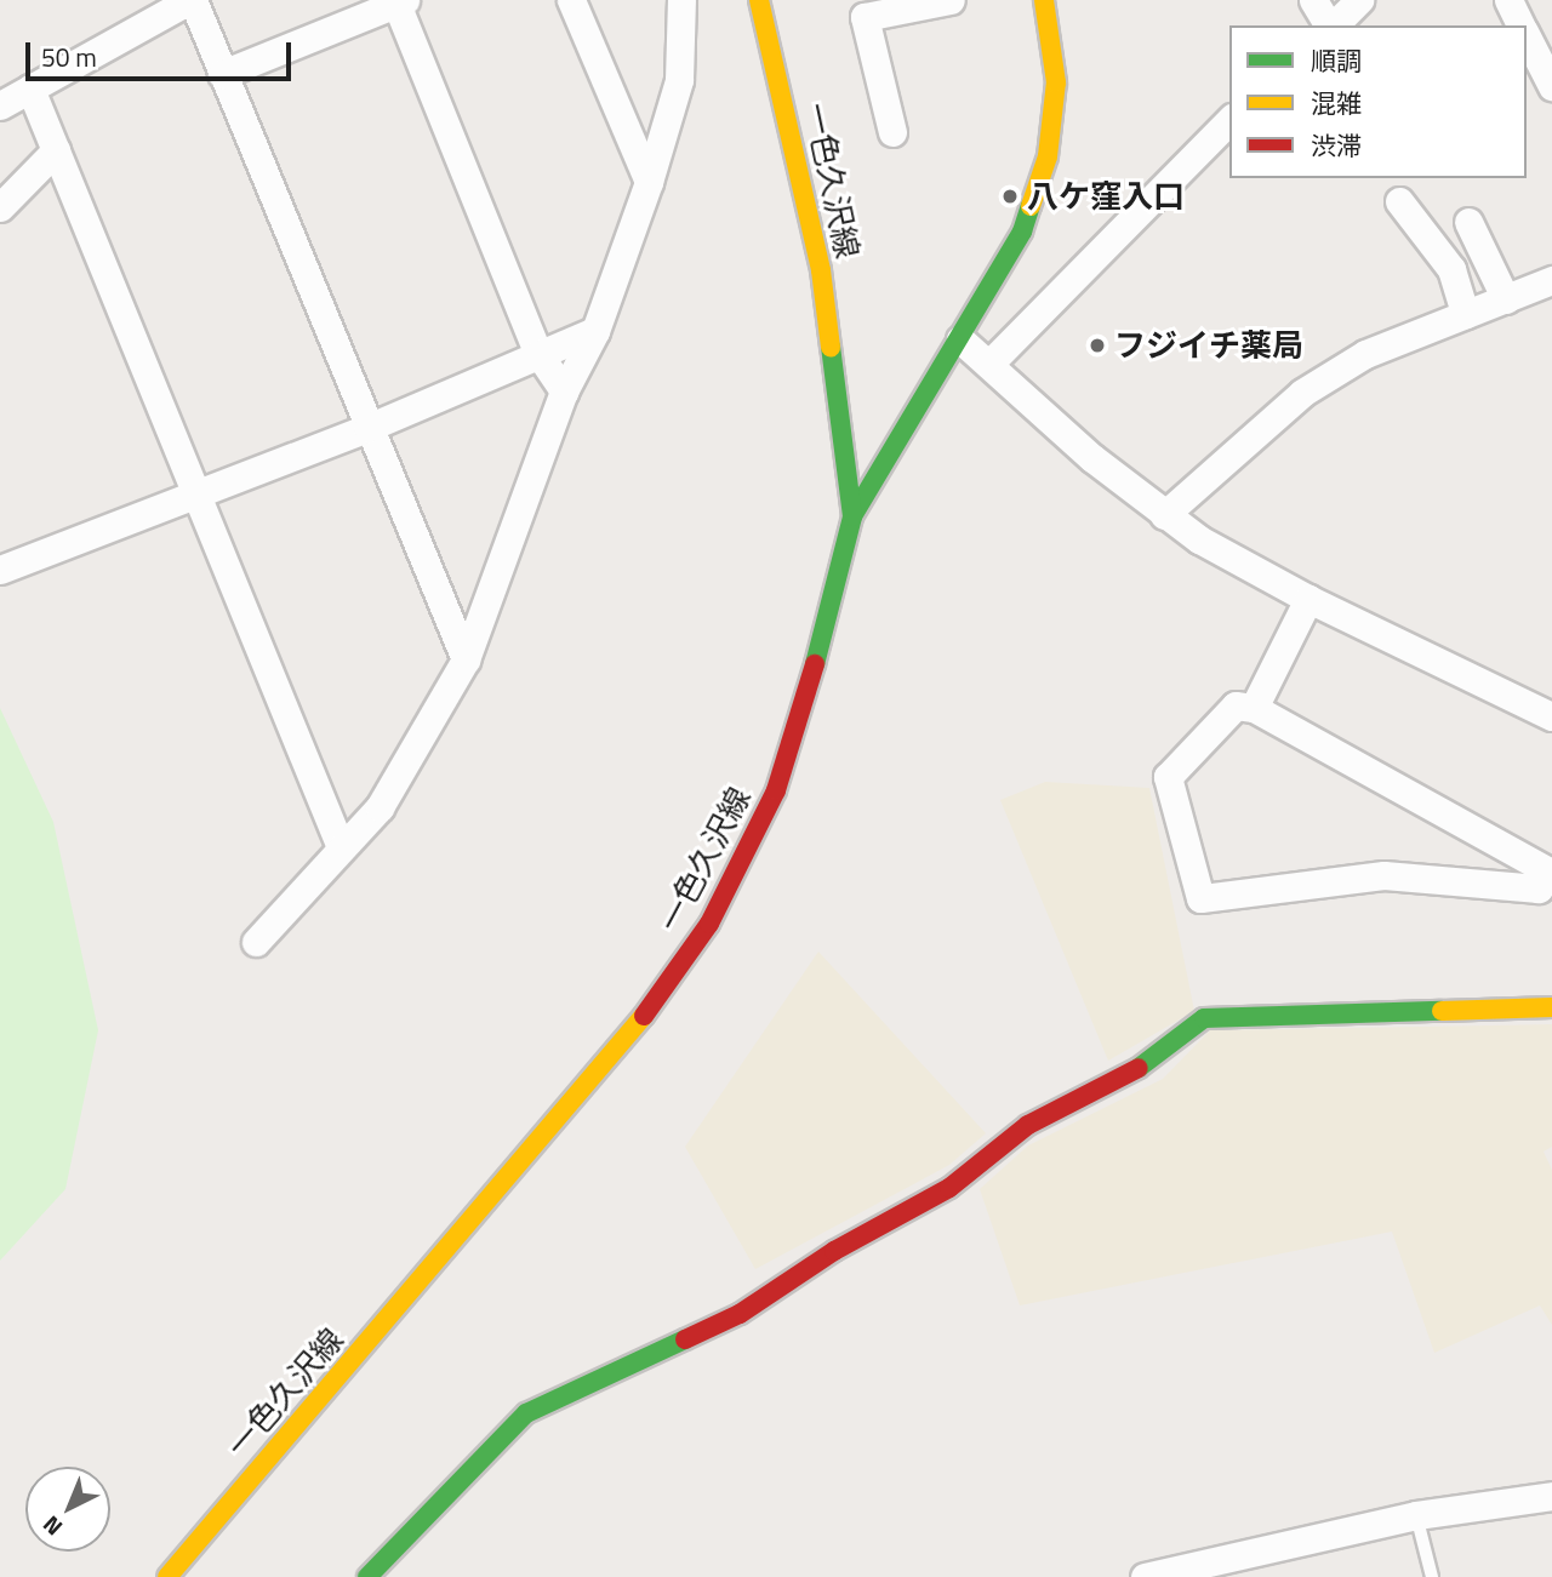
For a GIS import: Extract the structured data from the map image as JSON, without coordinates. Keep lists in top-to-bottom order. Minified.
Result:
{"streets":{"street":["一色久沢線"]},"places":["八ケ窪入口","フジイチ薬局"],"legend":["順調","混雑","渋滞"],"scale_bar":"50 m","north":"bottom left"}
